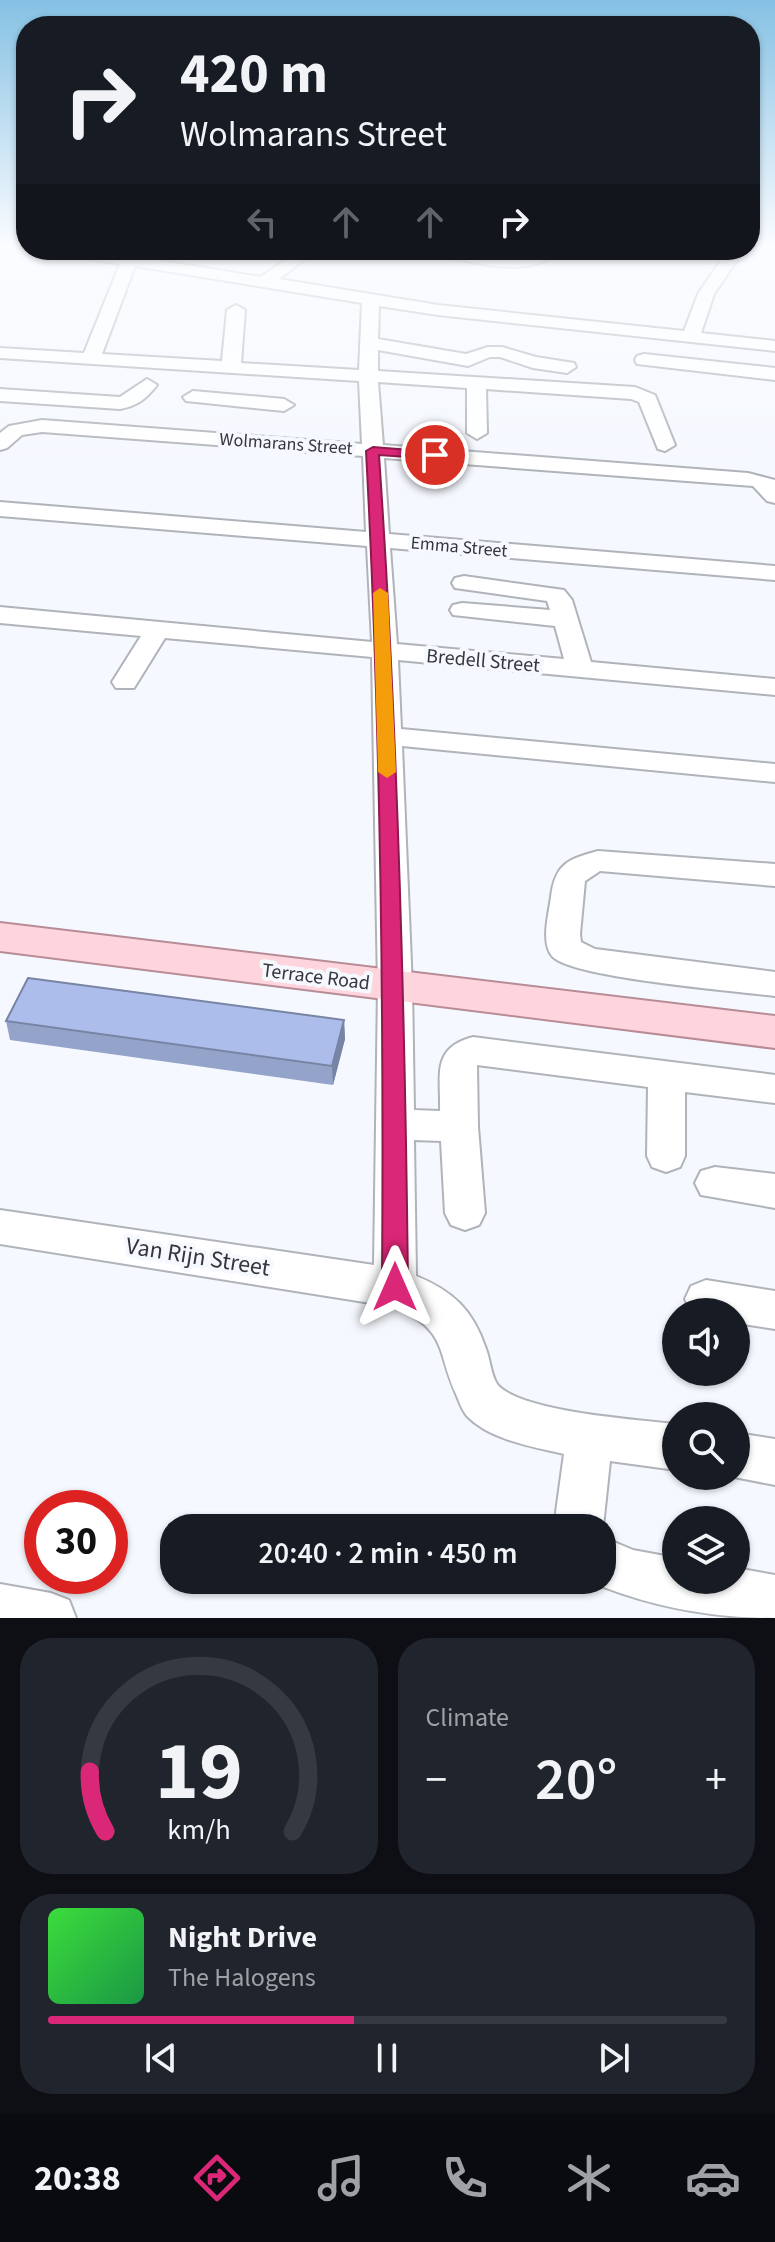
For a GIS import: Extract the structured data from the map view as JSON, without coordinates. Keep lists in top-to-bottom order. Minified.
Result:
{"streets":{"main road":["Terrace Road"],"street":["Wolmarans Street","Emma Street","Bredell Street","Van Rijn Street"]},"page":{"turn":["420 m","Wolmarans Street"],"limit":"30","trip":"20:40 · 2 min · 450 m","tile":"Climate","heat":["−","20°","+"],"song":["Night Drive","The Halogens"],"tabs":"20:38","gauge":["19","km/h"]}}
